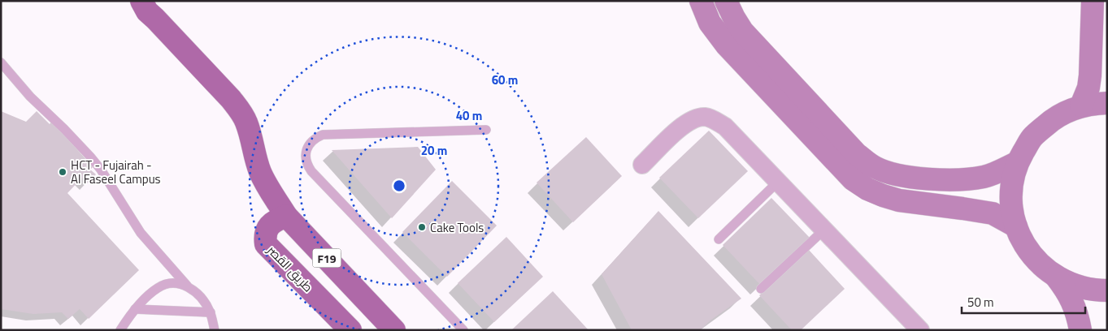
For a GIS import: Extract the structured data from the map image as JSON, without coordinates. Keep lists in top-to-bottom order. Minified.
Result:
{"streets":{"main road":["F19","طريق القصر"]},"crossings":[["F19","طريق القصر"]],"places":["HCT - Fujairah - Al Faseel Campus","Cake Tools"],"scale_bar":"50 m","rings":["60 m","40 m","20 m"]}
